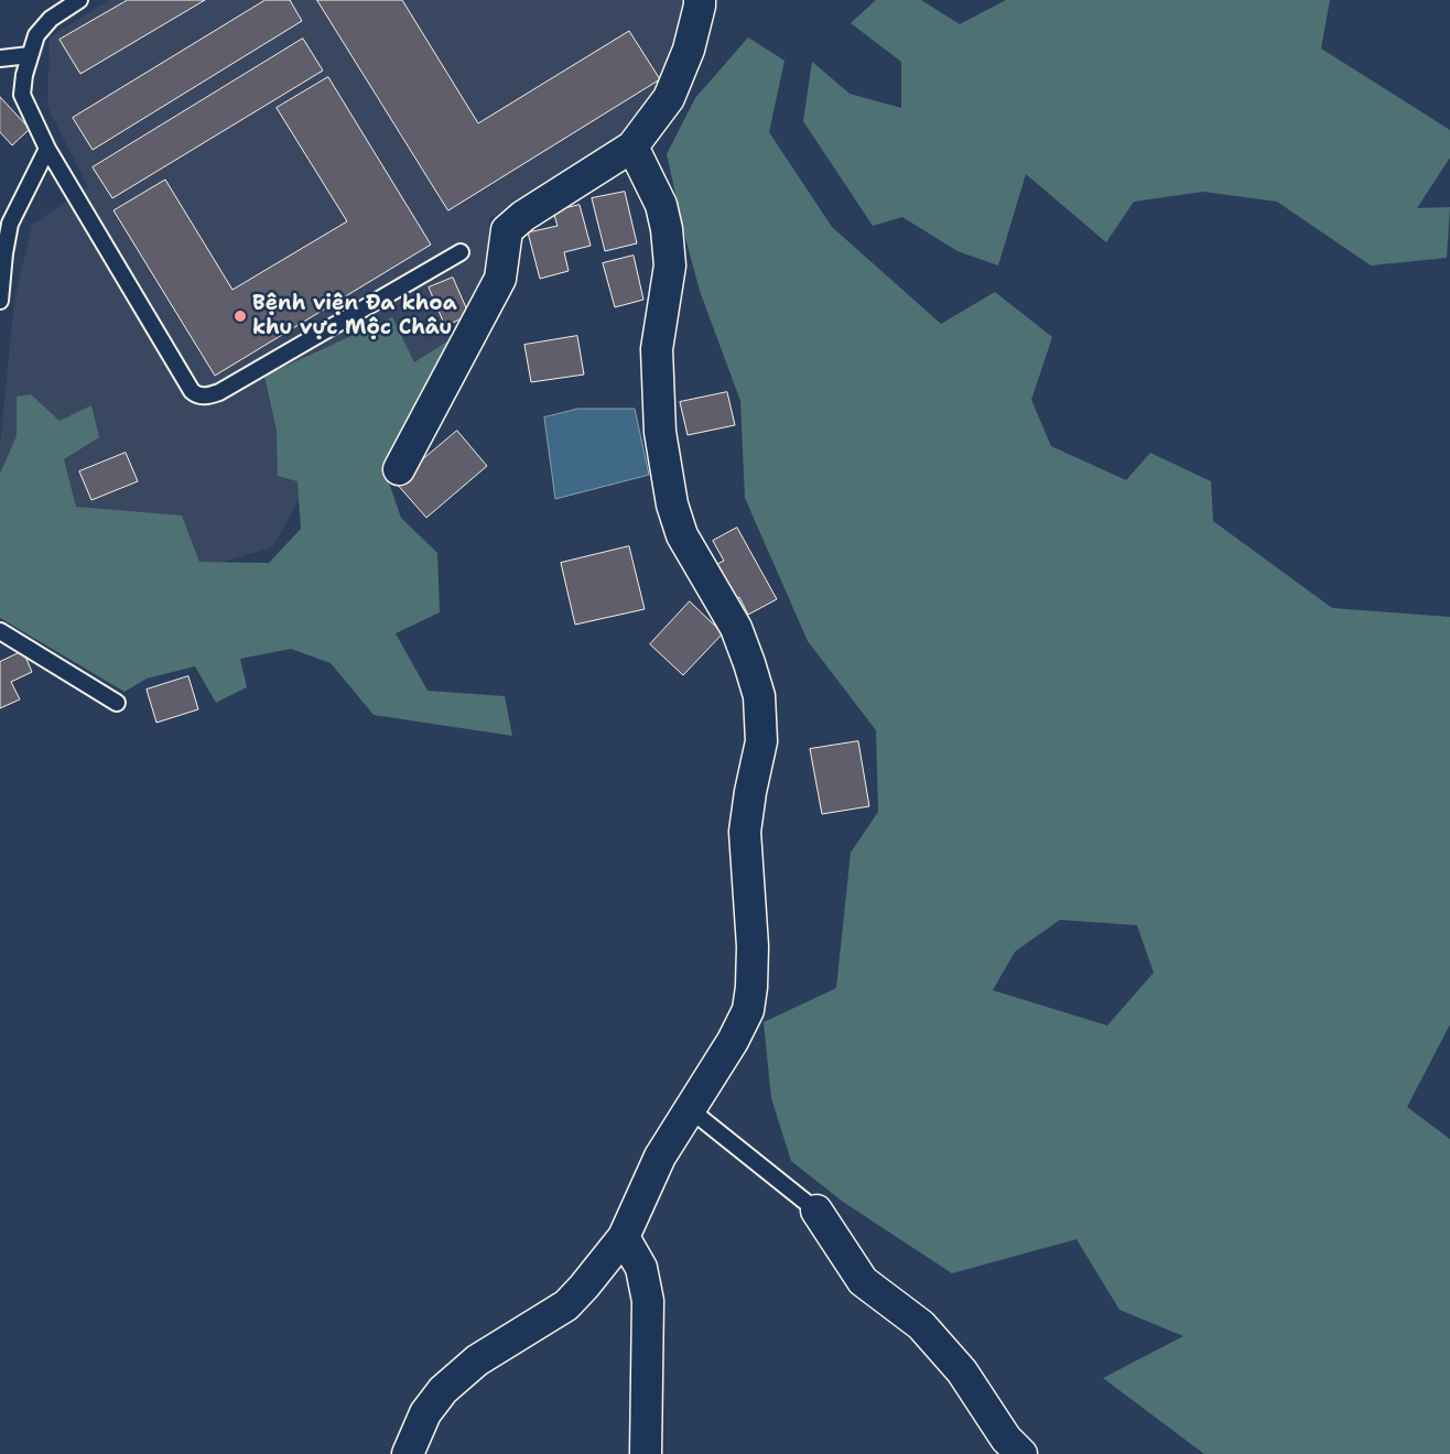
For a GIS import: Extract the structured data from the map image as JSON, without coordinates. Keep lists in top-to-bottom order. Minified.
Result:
{"places":["Bệnh viện Đa khoa khu vực Mộc Châu"]}
